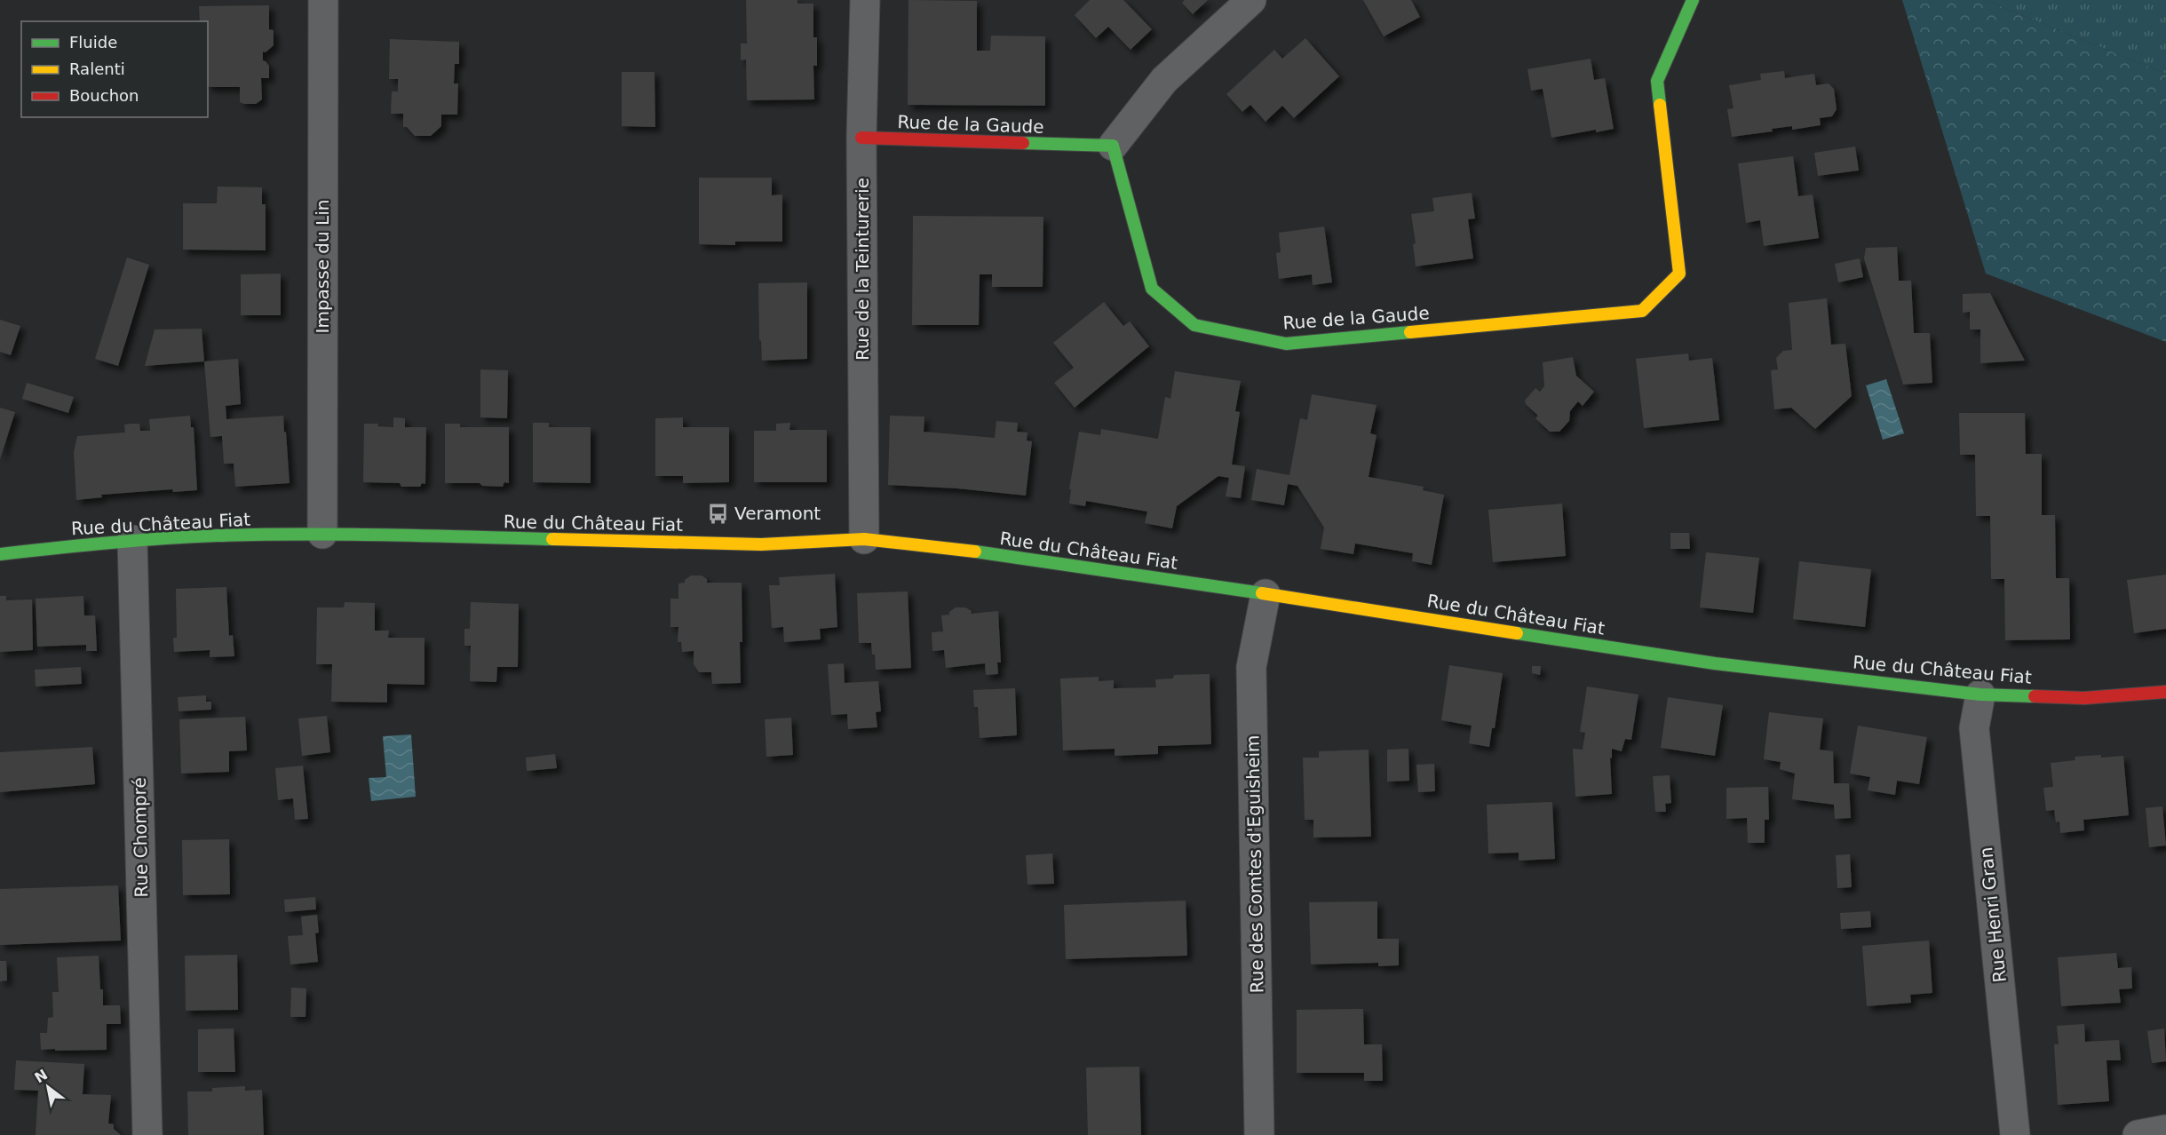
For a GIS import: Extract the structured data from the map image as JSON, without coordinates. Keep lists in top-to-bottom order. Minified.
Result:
{"streets":{"street":["Rue de la Gaude","Impasse du Lin","Rue de la Teinturerie","Rue du Château Fiat","Rue Chompré","Rue des Comtes d'Eguisheim","Rue Henri Gran"]},"crossings":[["Rue de la Gaude","Rue de la Teinturerie"],["Impasse du Lin","Rue du Château Fiat"],["Rue de la Teinturerie","Rue du Château Fiat"],["Rue du Château Fiat","Rue Chompré"],["Rue du Château Fiat","Rue des Comtes d'Eguisheim"],["Rue du Château Fiat","Rue Henri Gran"]],"places":{"bus stop":["Veramont"]},"legend":["Fluide","Ralenti","Bouchon"],"north":"top left"}
